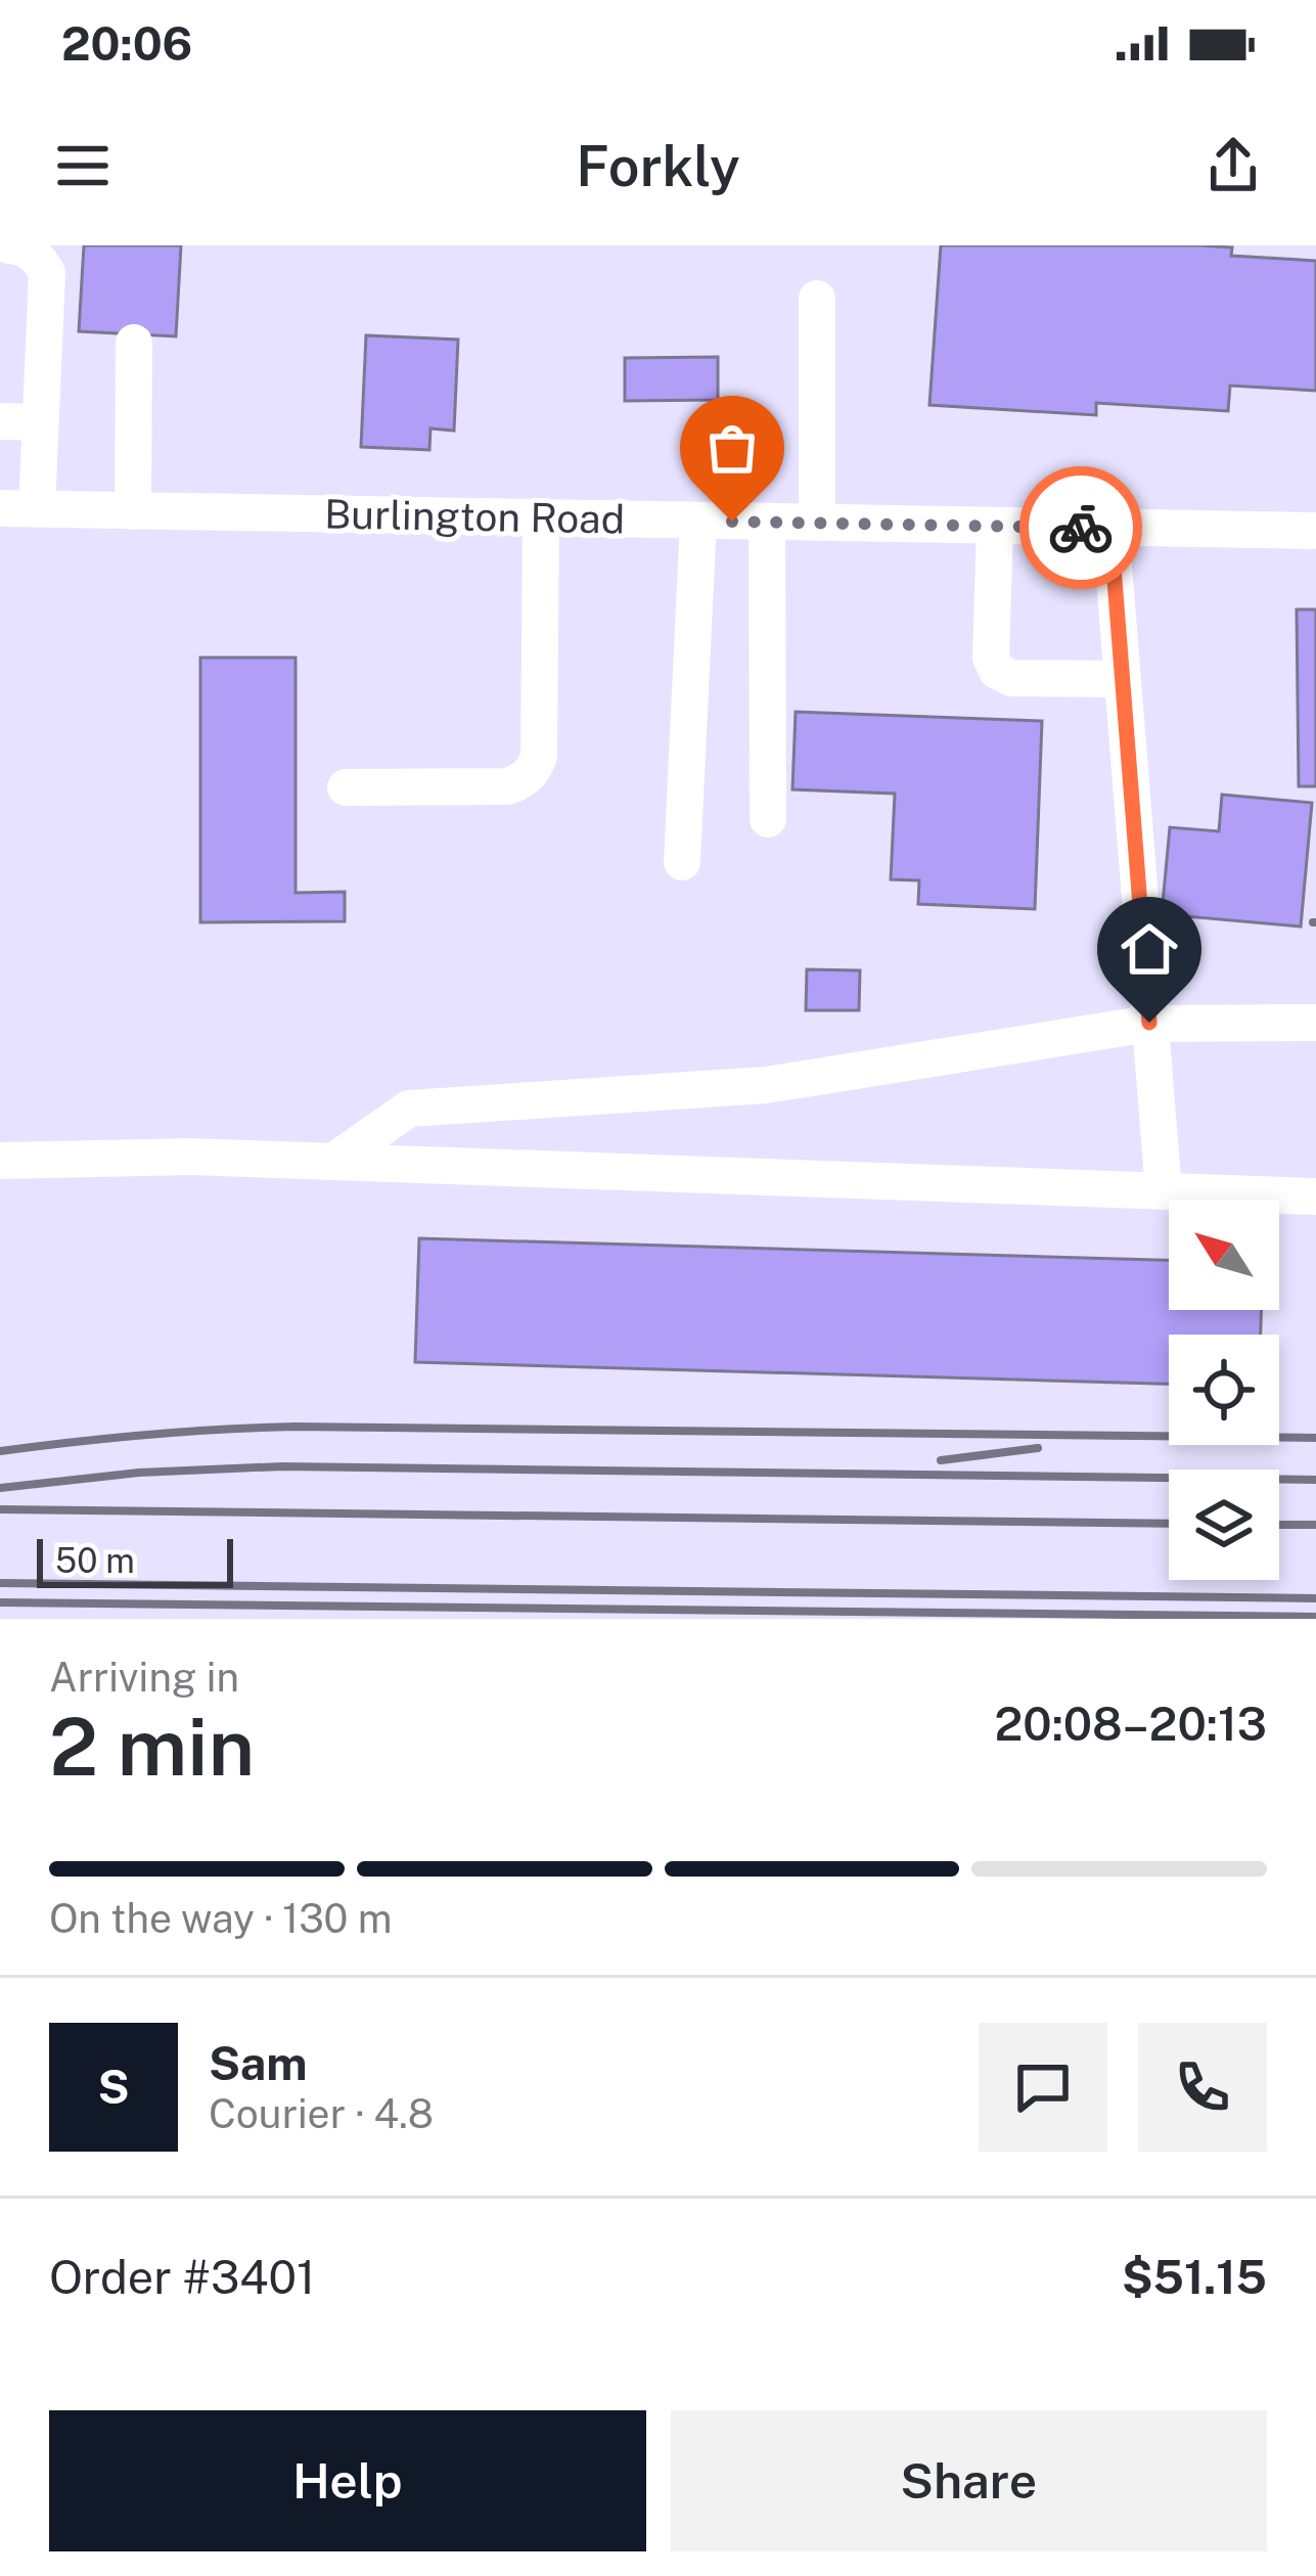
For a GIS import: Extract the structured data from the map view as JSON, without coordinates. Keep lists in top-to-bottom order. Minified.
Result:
{"streets":{"street":["Burlington Road"]},"scale_bar":"50 m","north":"top left","page":{"status":"20:06","header":"Forkly","scale":"50 m","heading":["2 min","Arriving in","20:08–20:13"],"panel":["Sam","Courier · 4.8","Order #3401","$51.15"],"bar":"On the way · 130 m","round":"S","buttons":["Help","Share"]}}
